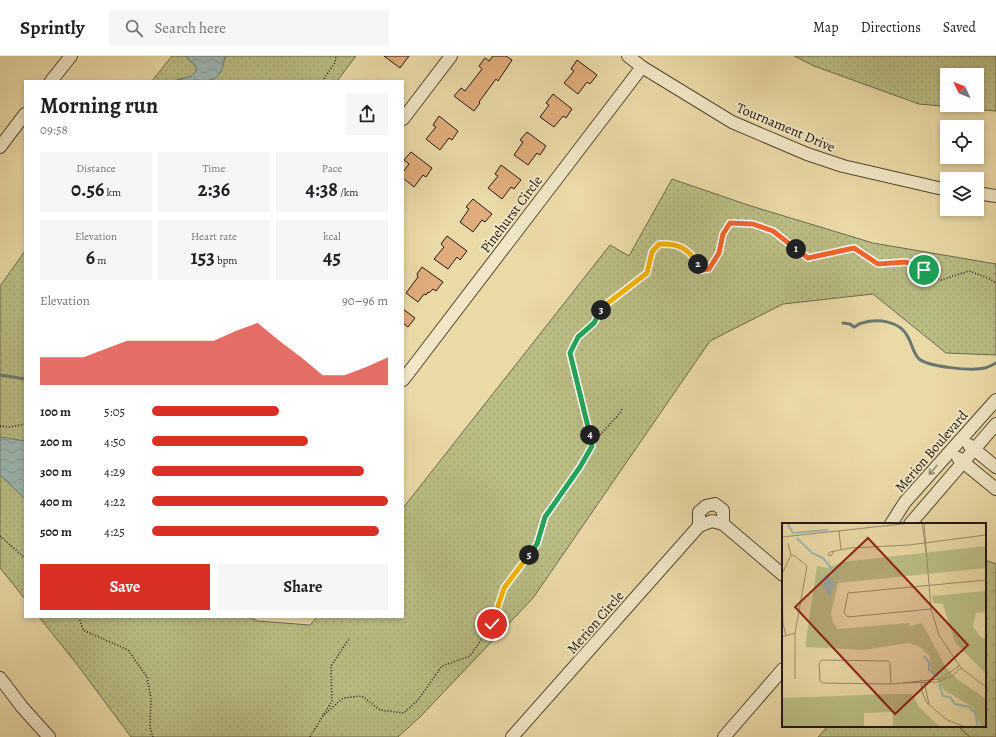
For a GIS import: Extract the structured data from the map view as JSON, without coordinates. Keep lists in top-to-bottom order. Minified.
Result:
{"streets":{"street":["Tournament Drive","Pinehurst Circle","Merion Boulevard","Merion Circle"]},"crossings":[["Tournament Drive","Pinehurst Circle"]],"north":"top left","page":{"header":"Sprintly","search":"Search here","nav":["Map","Directions","Saved"],"heading":["Morning run","09:58"],"stats":[["Distance","0.56 km"],["Time","2:36"],["Pace","4:38 /km"],["Elevation","6 m"],["Heart rate","153 bpm"],["kcal","45"]],"pins":["1","2","3","4","5"],"chart":["Elevation","90–96 m"],"list":[{"name":"100 m","note":"5:05"},{"name":"200 m","note":"4:50"},{"name":"300 m","note":"4:29"},{"name":"400 m","note":"4:22"},{"name":"500 m","note":"4:25"}],"buttons":["Save","Share"]}}
